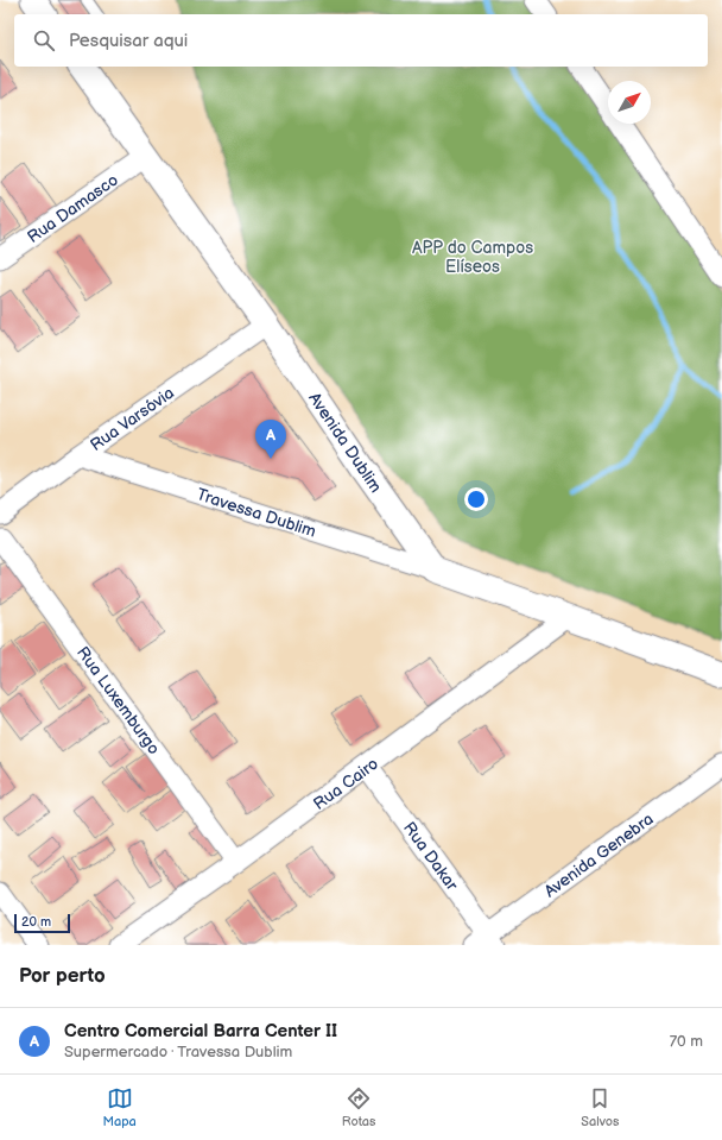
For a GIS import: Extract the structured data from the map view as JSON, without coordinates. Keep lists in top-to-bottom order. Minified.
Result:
{"streets":{"street":["Rua Damasco","Rua Varsóvia","Avenida Dublim","Travessa Dublim","Rua Luxemburgo","Rua Cairo","Avenida Genebra","Rua Dakar"]},"crossings":[["Rua Damasco","Avenida Dublim"],["Rua Varsóvia","Avenida Dublim"],["Rua Varsóvia","Travessa Dublim"],["Avenida Dublim","Travessa Dublim"],["Rua Luxemburgo","Rua Cairo"],["Rua Cairo","Rua Dakar"],["Avenida Genebra","Rua Dakar"]],"parks":["APP do Campos Elíseos"],"scale_bar":"20 m","north":"top right","page":{"search":"Pesquisar aqui","pins":"A","scale":"20 m","heading":"Por perto","list":[{"mark":"A","name":"Centro Comercial Barra Center II","note":"Supermercado · Travessa Dublim","value":"70 m"}],"nav":["Mapa","Rotas","Salvos"]}}
